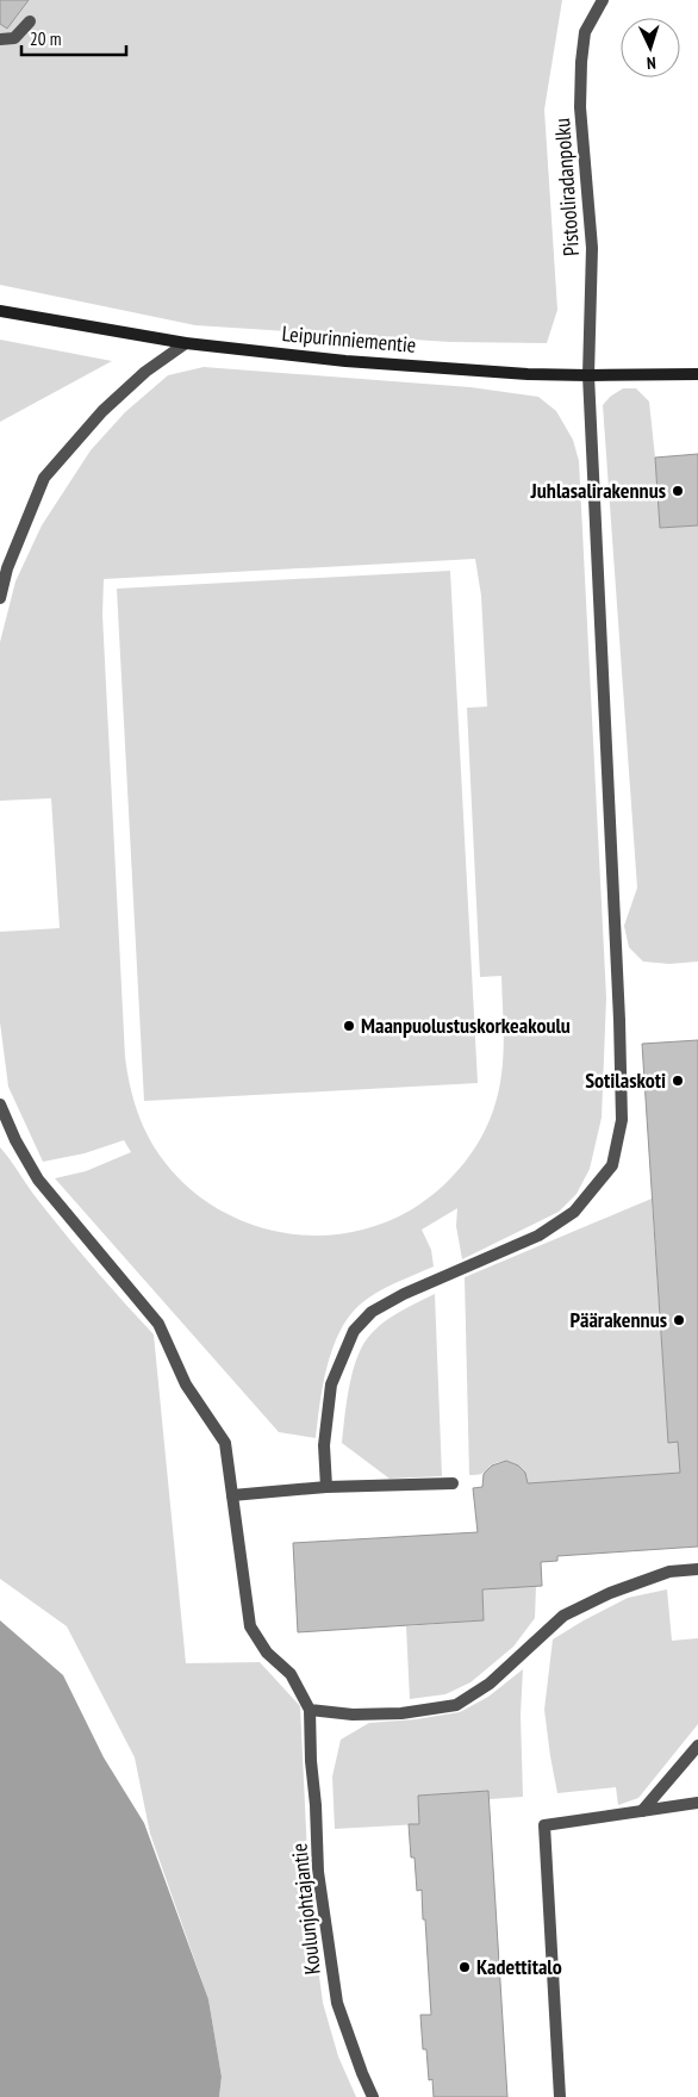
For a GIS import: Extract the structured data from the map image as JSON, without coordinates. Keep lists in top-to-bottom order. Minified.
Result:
{"streets":{"street":["Pistooliradanpolku","Leipurinniementie","Koulunjohtajantie"]},"crossings":[["Pistooliradanpolku","Leipurinniementie"]],"places":["Juhlasalirakennus","Maanpuolustuskorkeakoulu","Sotilaskoti","Päärakennus","Kadettitalo"],"scale_bar":"20 m","north":"bottom"}
